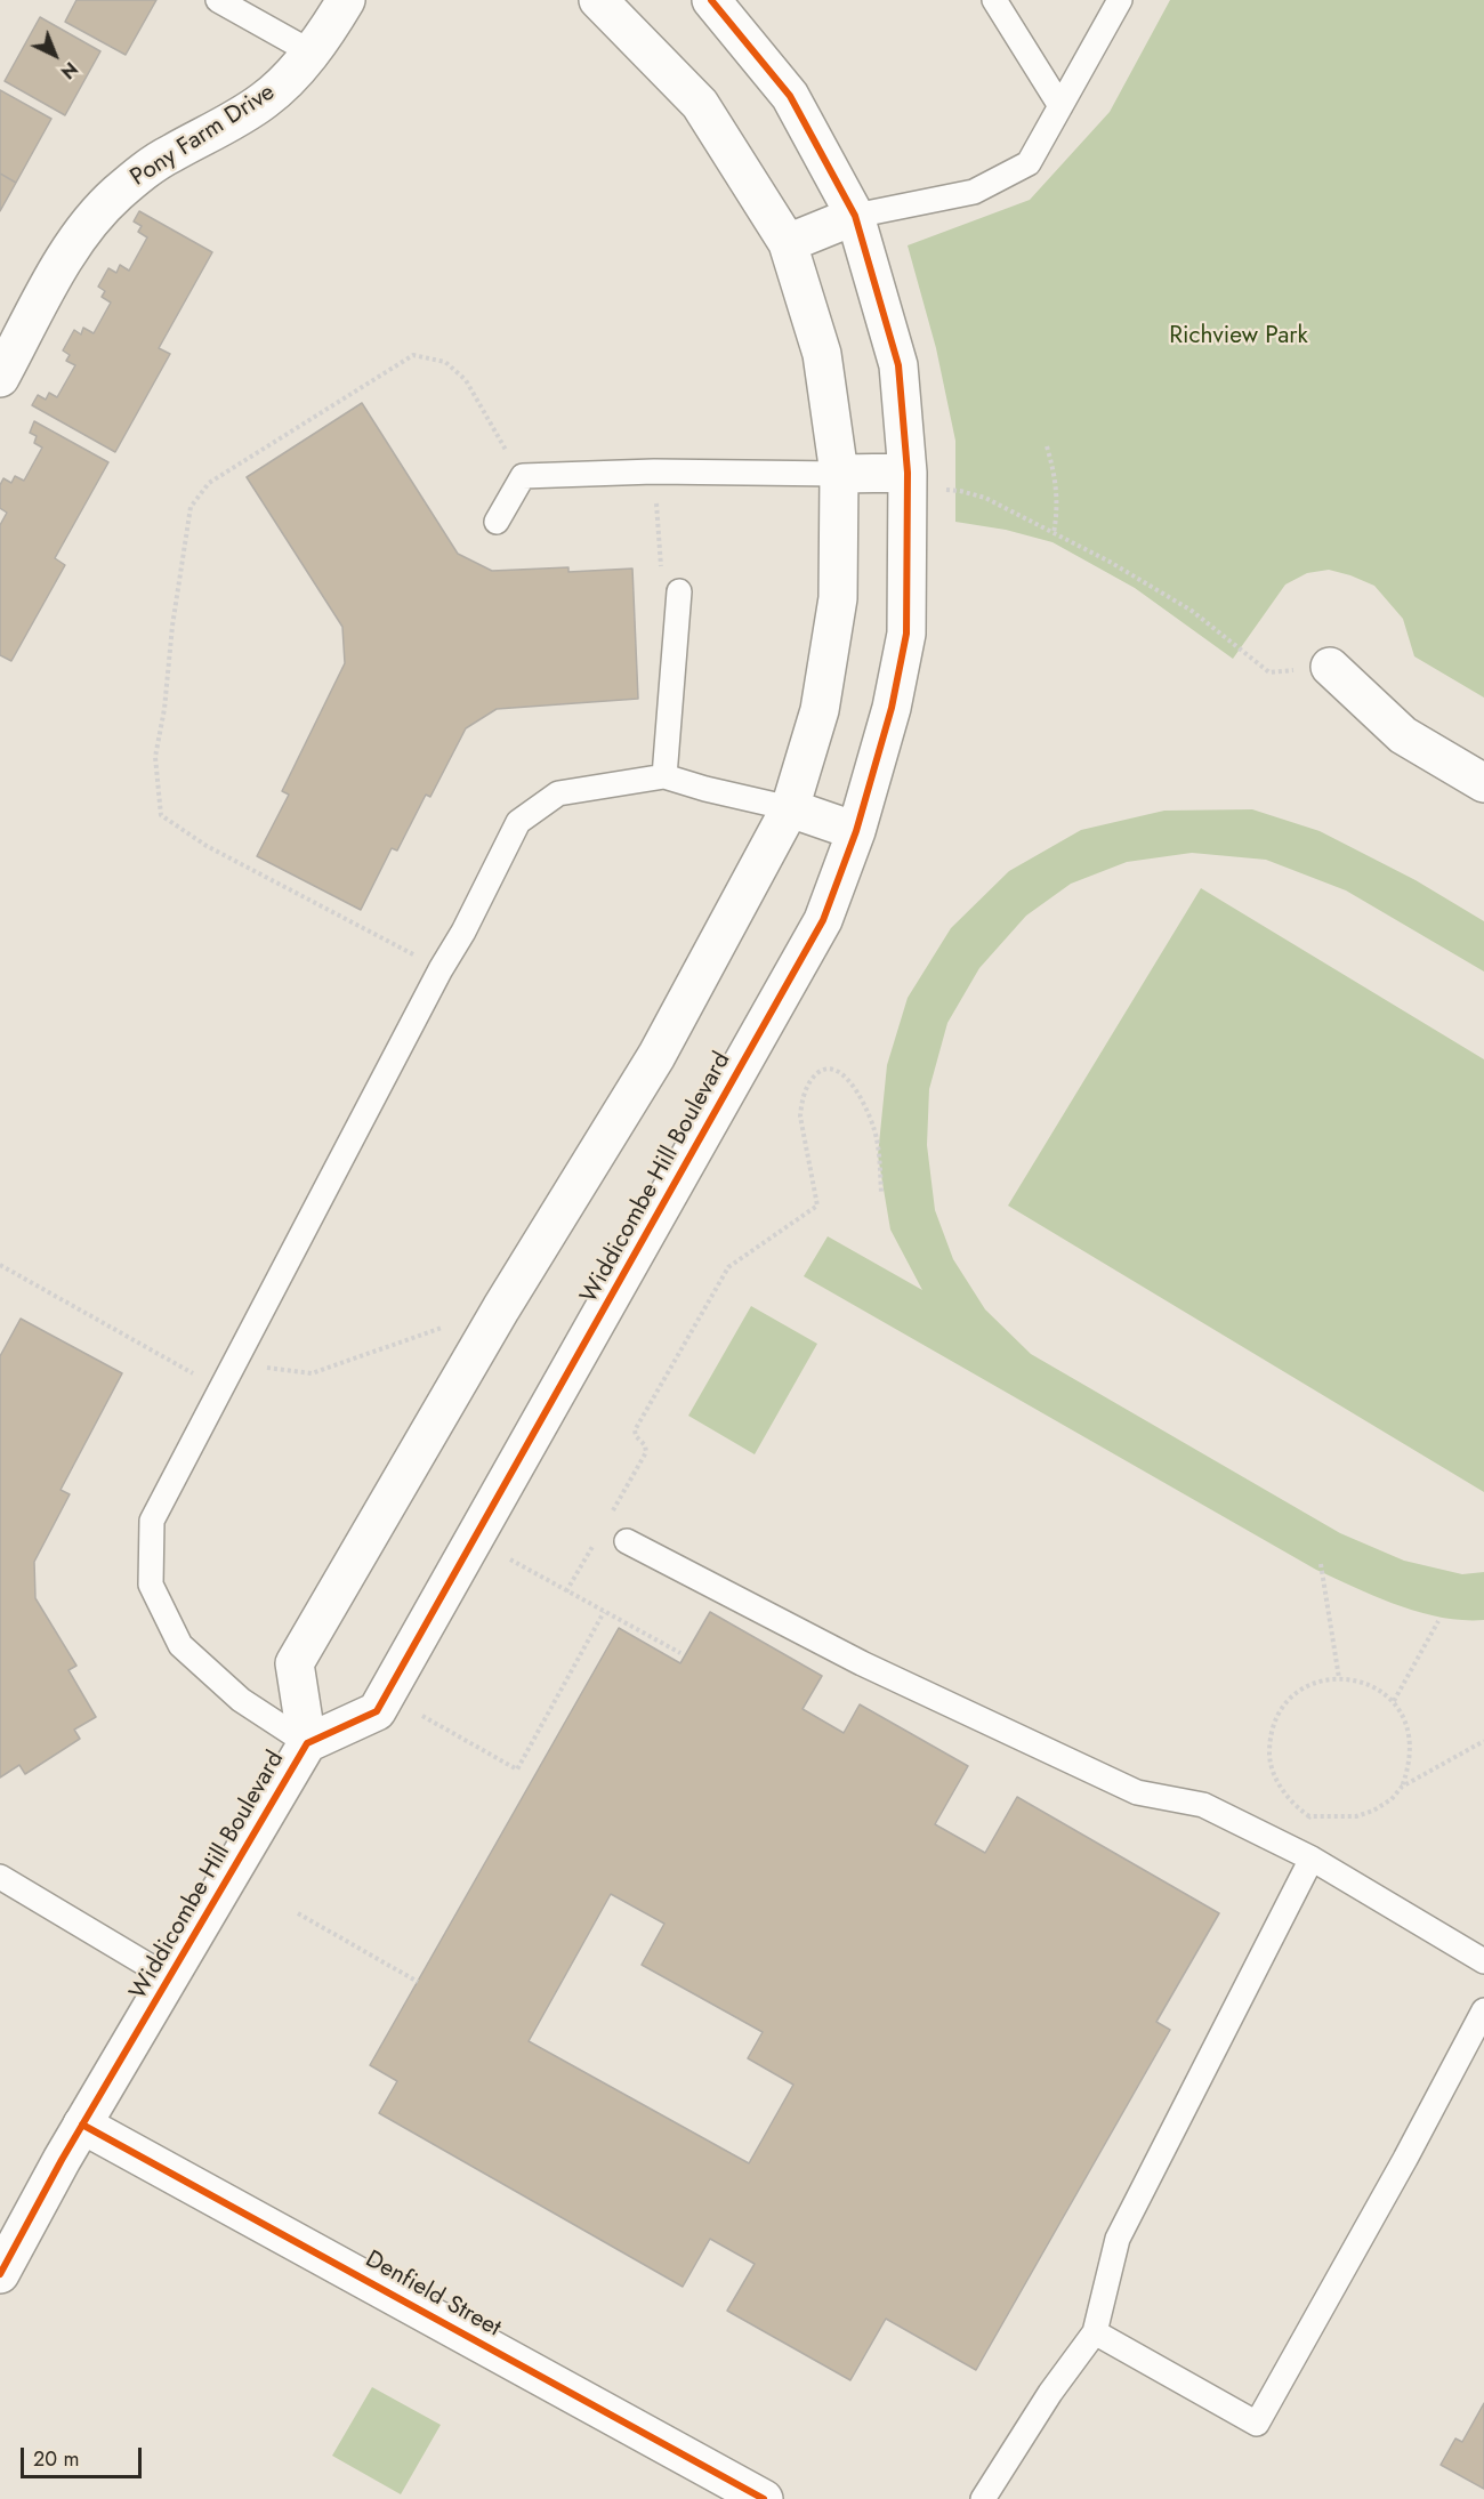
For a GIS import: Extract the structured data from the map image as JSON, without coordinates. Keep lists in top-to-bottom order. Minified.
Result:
{"streets":{"street":["Pony Farm Drive","Widdicombe Hill Boulevard","Denfield Street"]},"crossings":[["Widdicombe Hill Boulevard","Denfield Street"]],"parks":["Richview Park"],"scale_bar":"20 m","north":"bottom right"}
